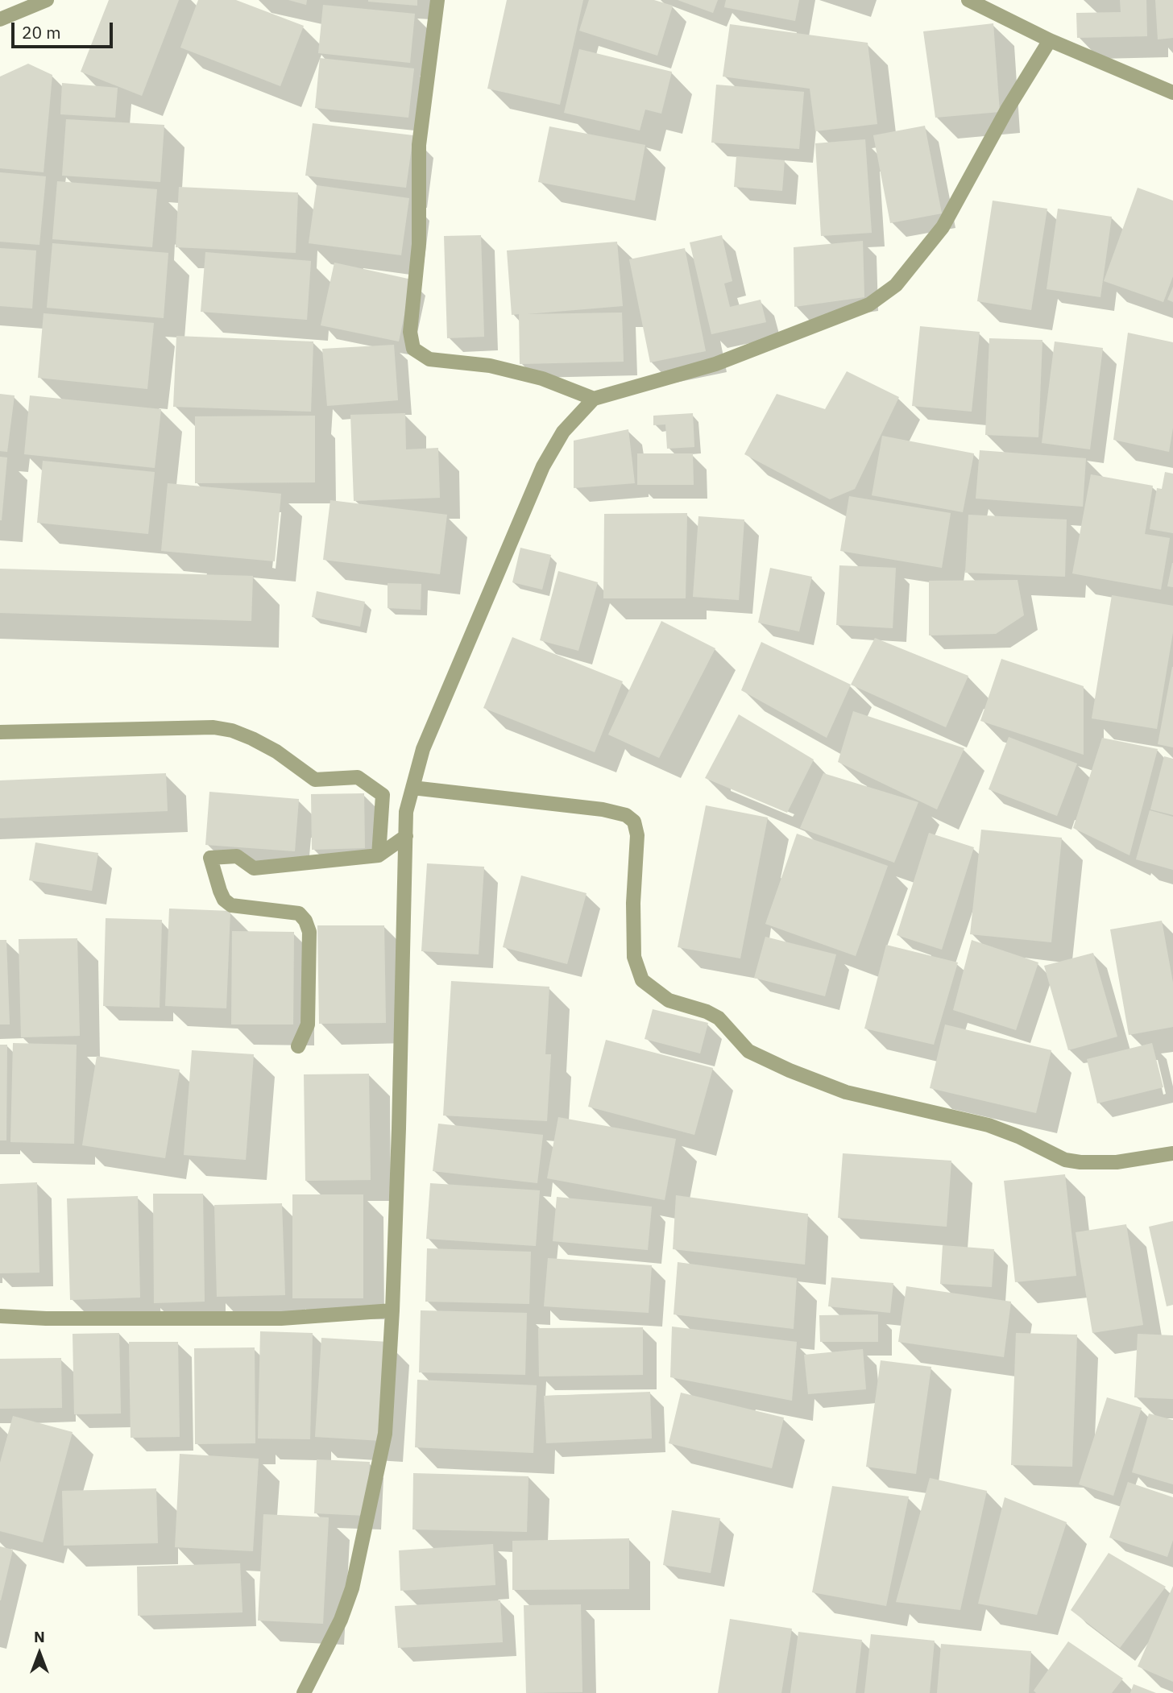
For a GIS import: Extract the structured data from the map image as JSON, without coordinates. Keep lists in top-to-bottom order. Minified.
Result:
{"scale_bar":"20 m","north":"top"}
